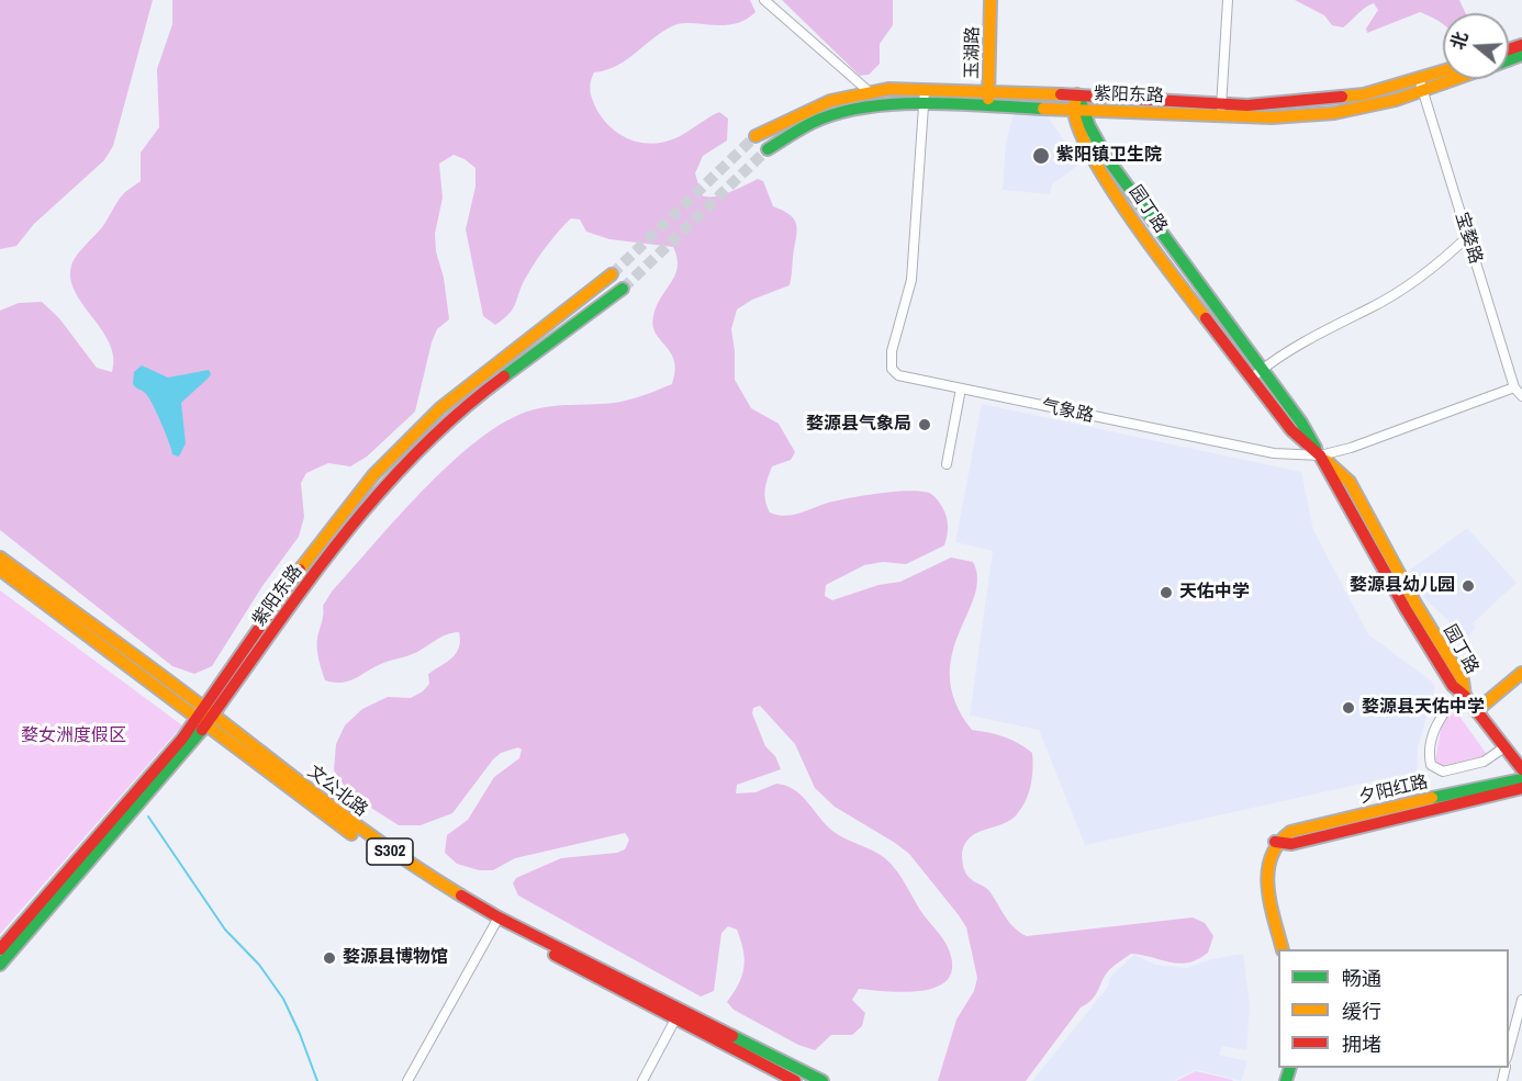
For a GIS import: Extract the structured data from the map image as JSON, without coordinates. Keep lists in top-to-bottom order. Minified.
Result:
{"streets":{"main road":["玉湖路","紫阳东路","园丁路","夕阳红路","文公北路","S302"],"street":["宝婺路","气象路"]},"crossings":[["玉湖路","紫阳东路"],["紫阳东路","园丁路"],["紫阳东路","宝婺路"],["紫阳东路","气象路"],["紫阳东路","文公北路"],["园丁路","气象路"],["宝婺路","气象路"]],"parks":["婺女洲度假区"],"places":["紫阳镇卫生院","婺源县气象局","婺源县幼儿园","天佑中学","婺源县天佑中学","婺源县博物馆"],"legend":["畅通","缓行","拥堵"],"north":"left"}
